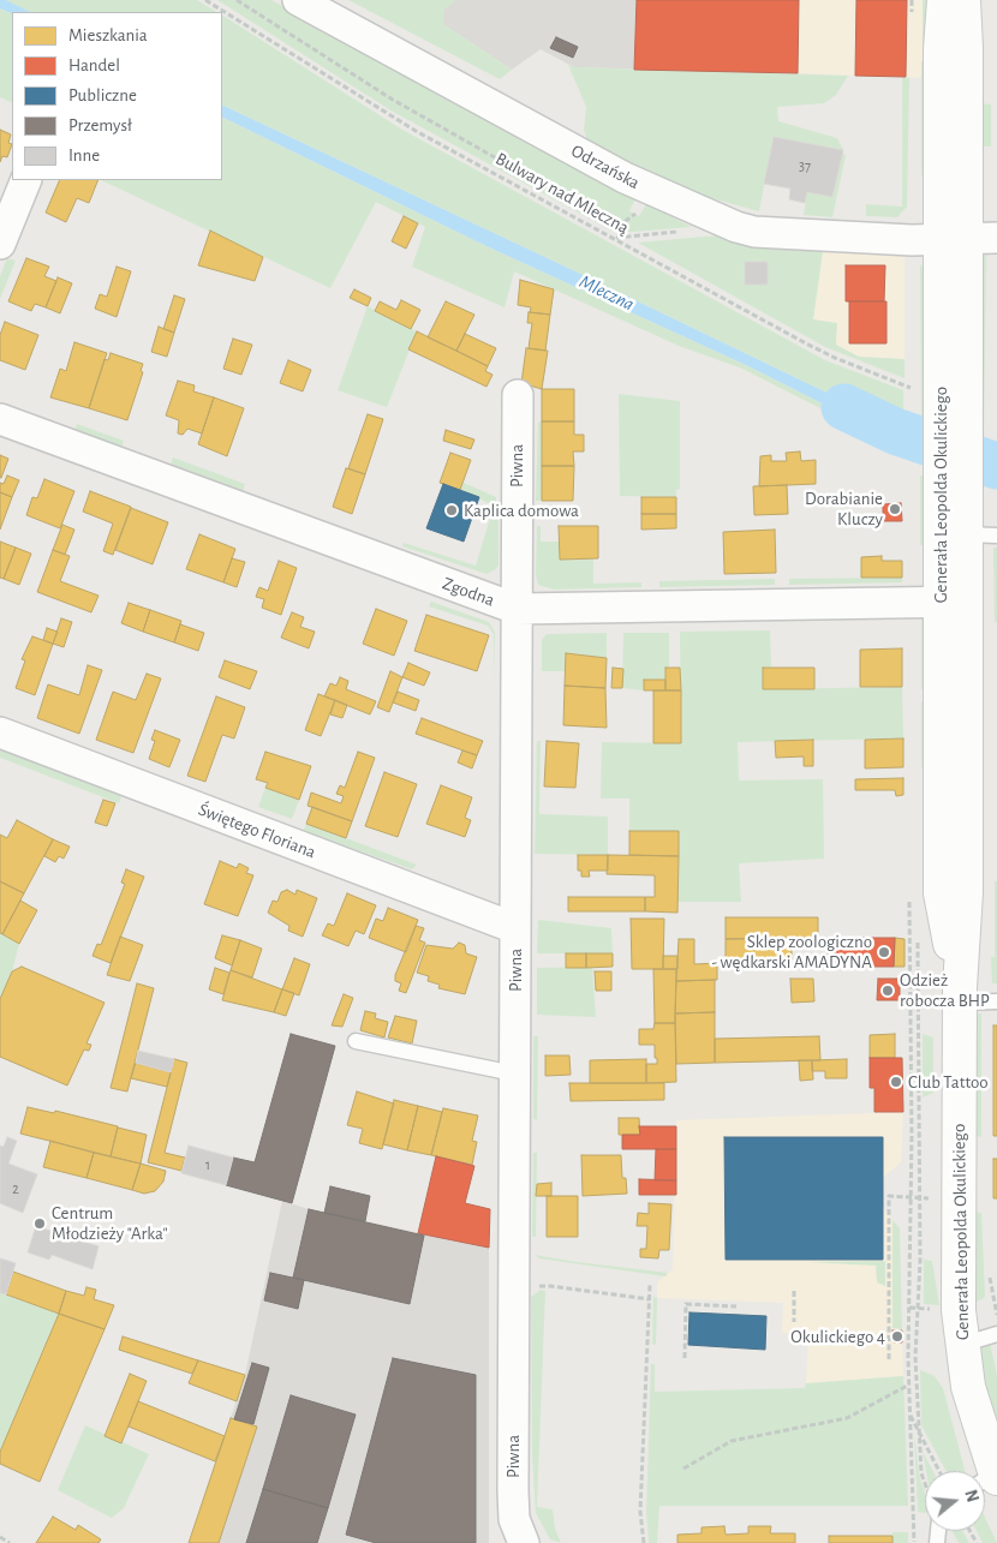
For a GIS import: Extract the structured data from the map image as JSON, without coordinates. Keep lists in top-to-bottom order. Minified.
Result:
{"streets":{"main road":["Generała Leopolda Okulickiego"],"street":["Odrzańska","Piwna","Zgodna","Świętego Floriana"],"path":["Bulwary nad Mleczną"]},"crossings":[["Odrzańska","Generała Leopolda Okulickiego"],["Piwna","Zgodna"],["Piwna","Świętego Floriana"],["Generała Leopolda Okulickiego","Zgodna"]],"water":["Mleczna"],"places":["Dorabianie Kluczy","Kaplica domowa","Sklep zoologiczno - wędkarski AMADYNA","Odzież robocza BHP","Club Tattoo","Centrum Młodzieży \"Arka\"","Okulickiego 4"],"house_numbers":["37","1","2"],"legend":["Mieszkania","Handel","Publiczne","Przemysł","Inne"],"north":"right"}
